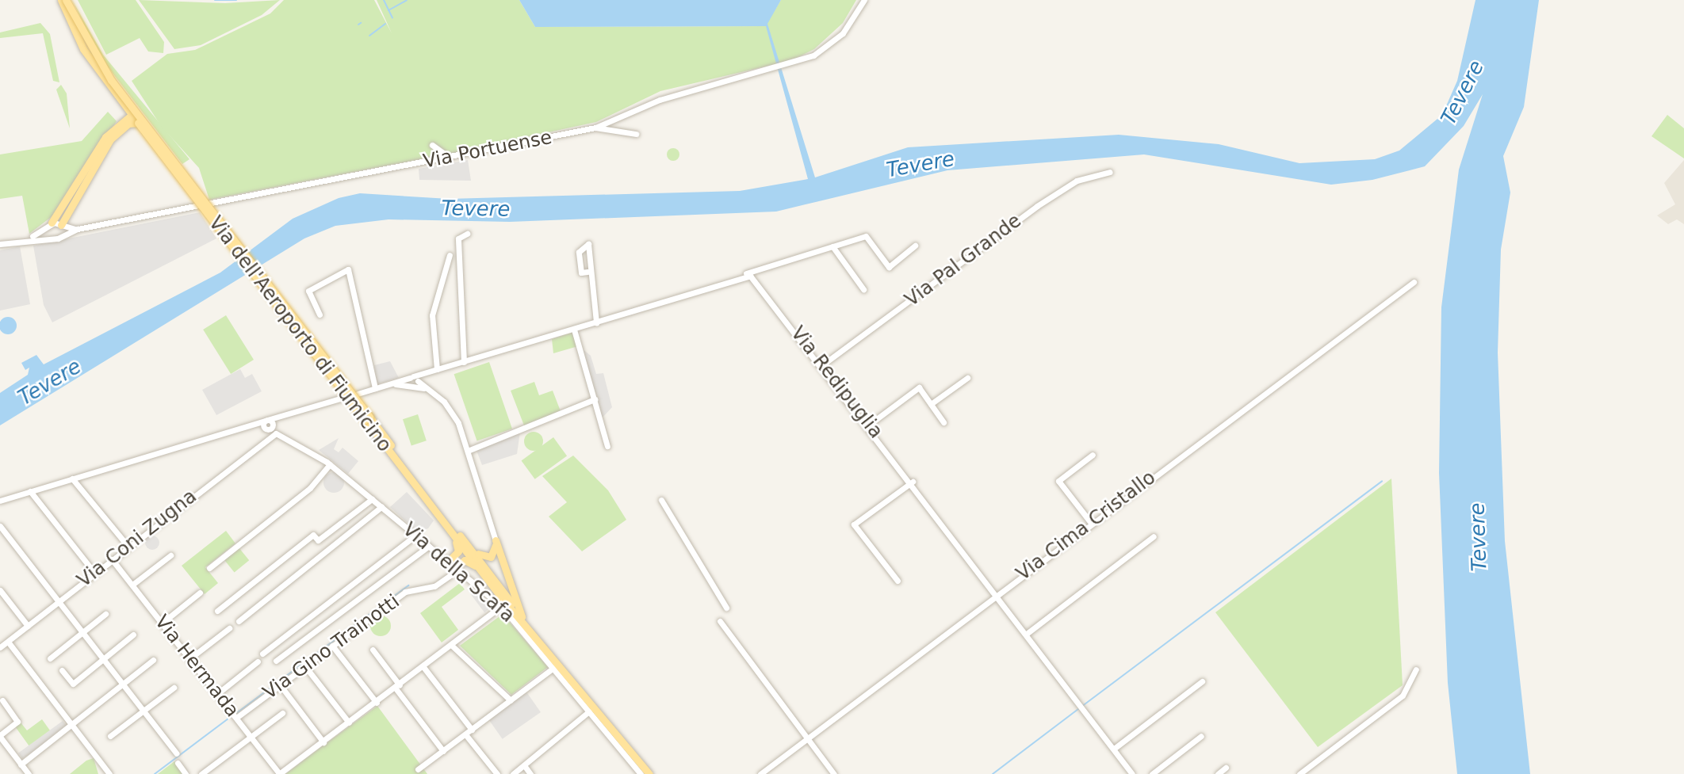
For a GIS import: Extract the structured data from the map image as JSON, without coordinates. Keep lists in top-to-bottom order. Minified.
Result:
{"streets":{"main road":["Via dell'Aeroporto di Fiumicino"],"street":["Via Portuense","Via Pal Grande","Via Redipuglia","Via Cima Cristallo","Via Coni Zugna","Via della Scafa","Via Gino Trainotti","Via Hermada"]},"crossings":[["Via Pal Grande","Via Redipuglia"],["Via Redipuglia","Via Cima Cristallo"],["Via Coni Zugna","Via della Scafa"],["Via Coni Zugna","Via Hermada"],["Via della Scafa","Via Gino Trainotti"],["Via Gino Trainotti","Via Hermada"]],"water":["Tevere"]}
